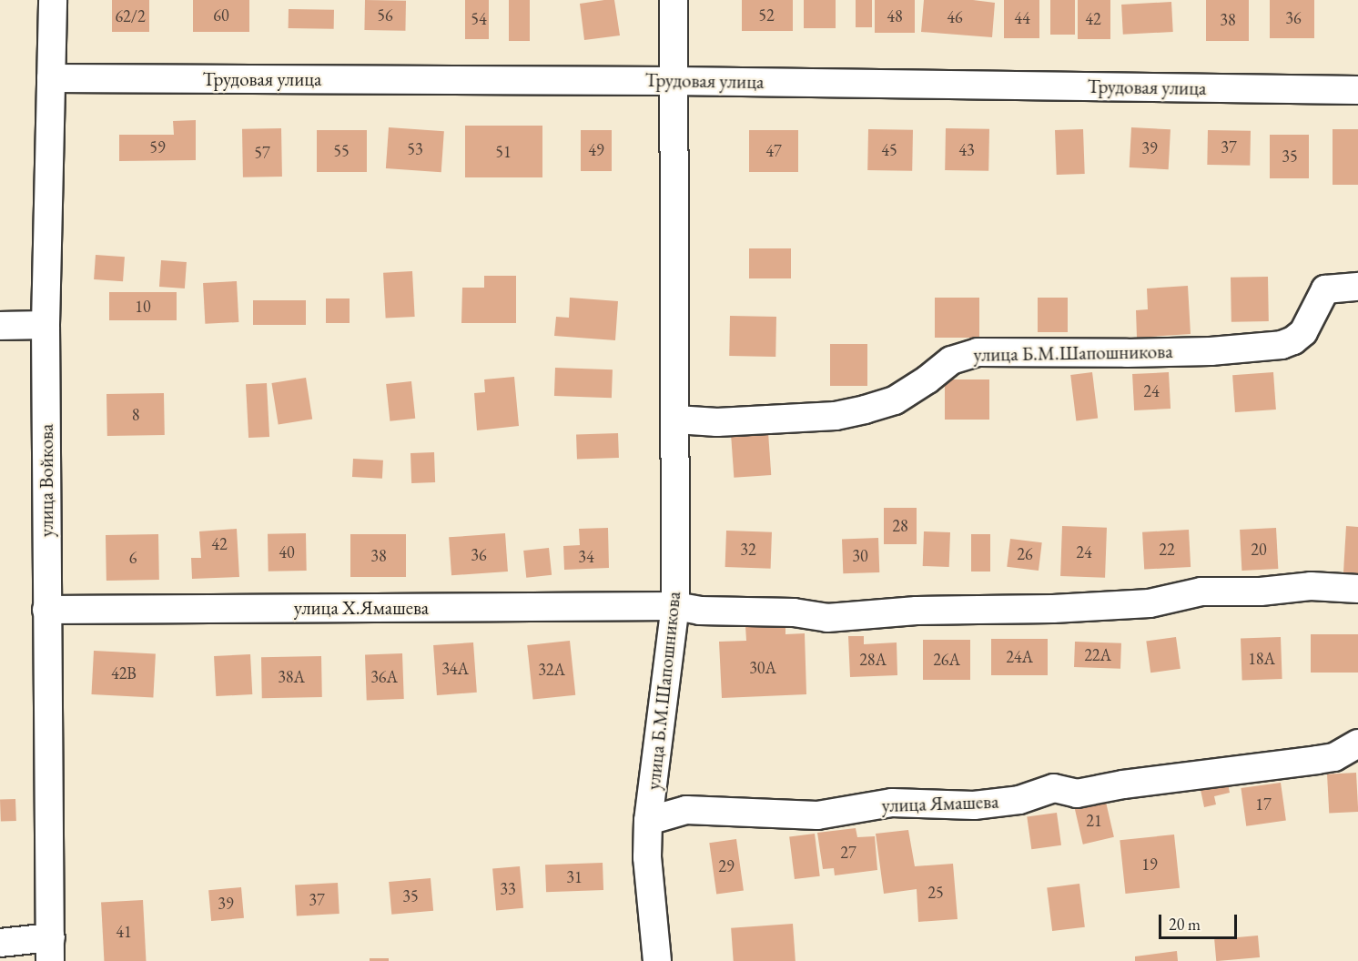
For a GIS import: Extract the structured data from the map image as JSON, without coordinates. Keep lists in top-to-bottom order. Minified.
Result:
{"streets":{"street":["Трудовая улица","улица Б.М.Шапошникова","улица Войкова","улица Х.Ямашева","улица Ямашева"]},"crossings":[["Трудовая улица","улица Б.М.Шапошникова"],["Трудовая улица","улица Войкова"],["улица Б.М.Шапошникова","улица Х.Ямашева"],["улица Б.М.Шапошникова","улица Ямашева"],["улица Войкова","улица Х.Ямашева"]],"house_numbers":["60","56","52","62/2","48","46","44","36","54","42","38","59","37","39","53","49","45","43","55","47","51","57","35","10","24","8","28","42","32","22","20","40","24","26","36","38","30","34","6","22А","24А","18А","28А","26А","30А","34А","32А","42В","38А","36А","17","21","27","19","29","31","33","25","35","37","39","41"],"scale_bar":"20 m"}
